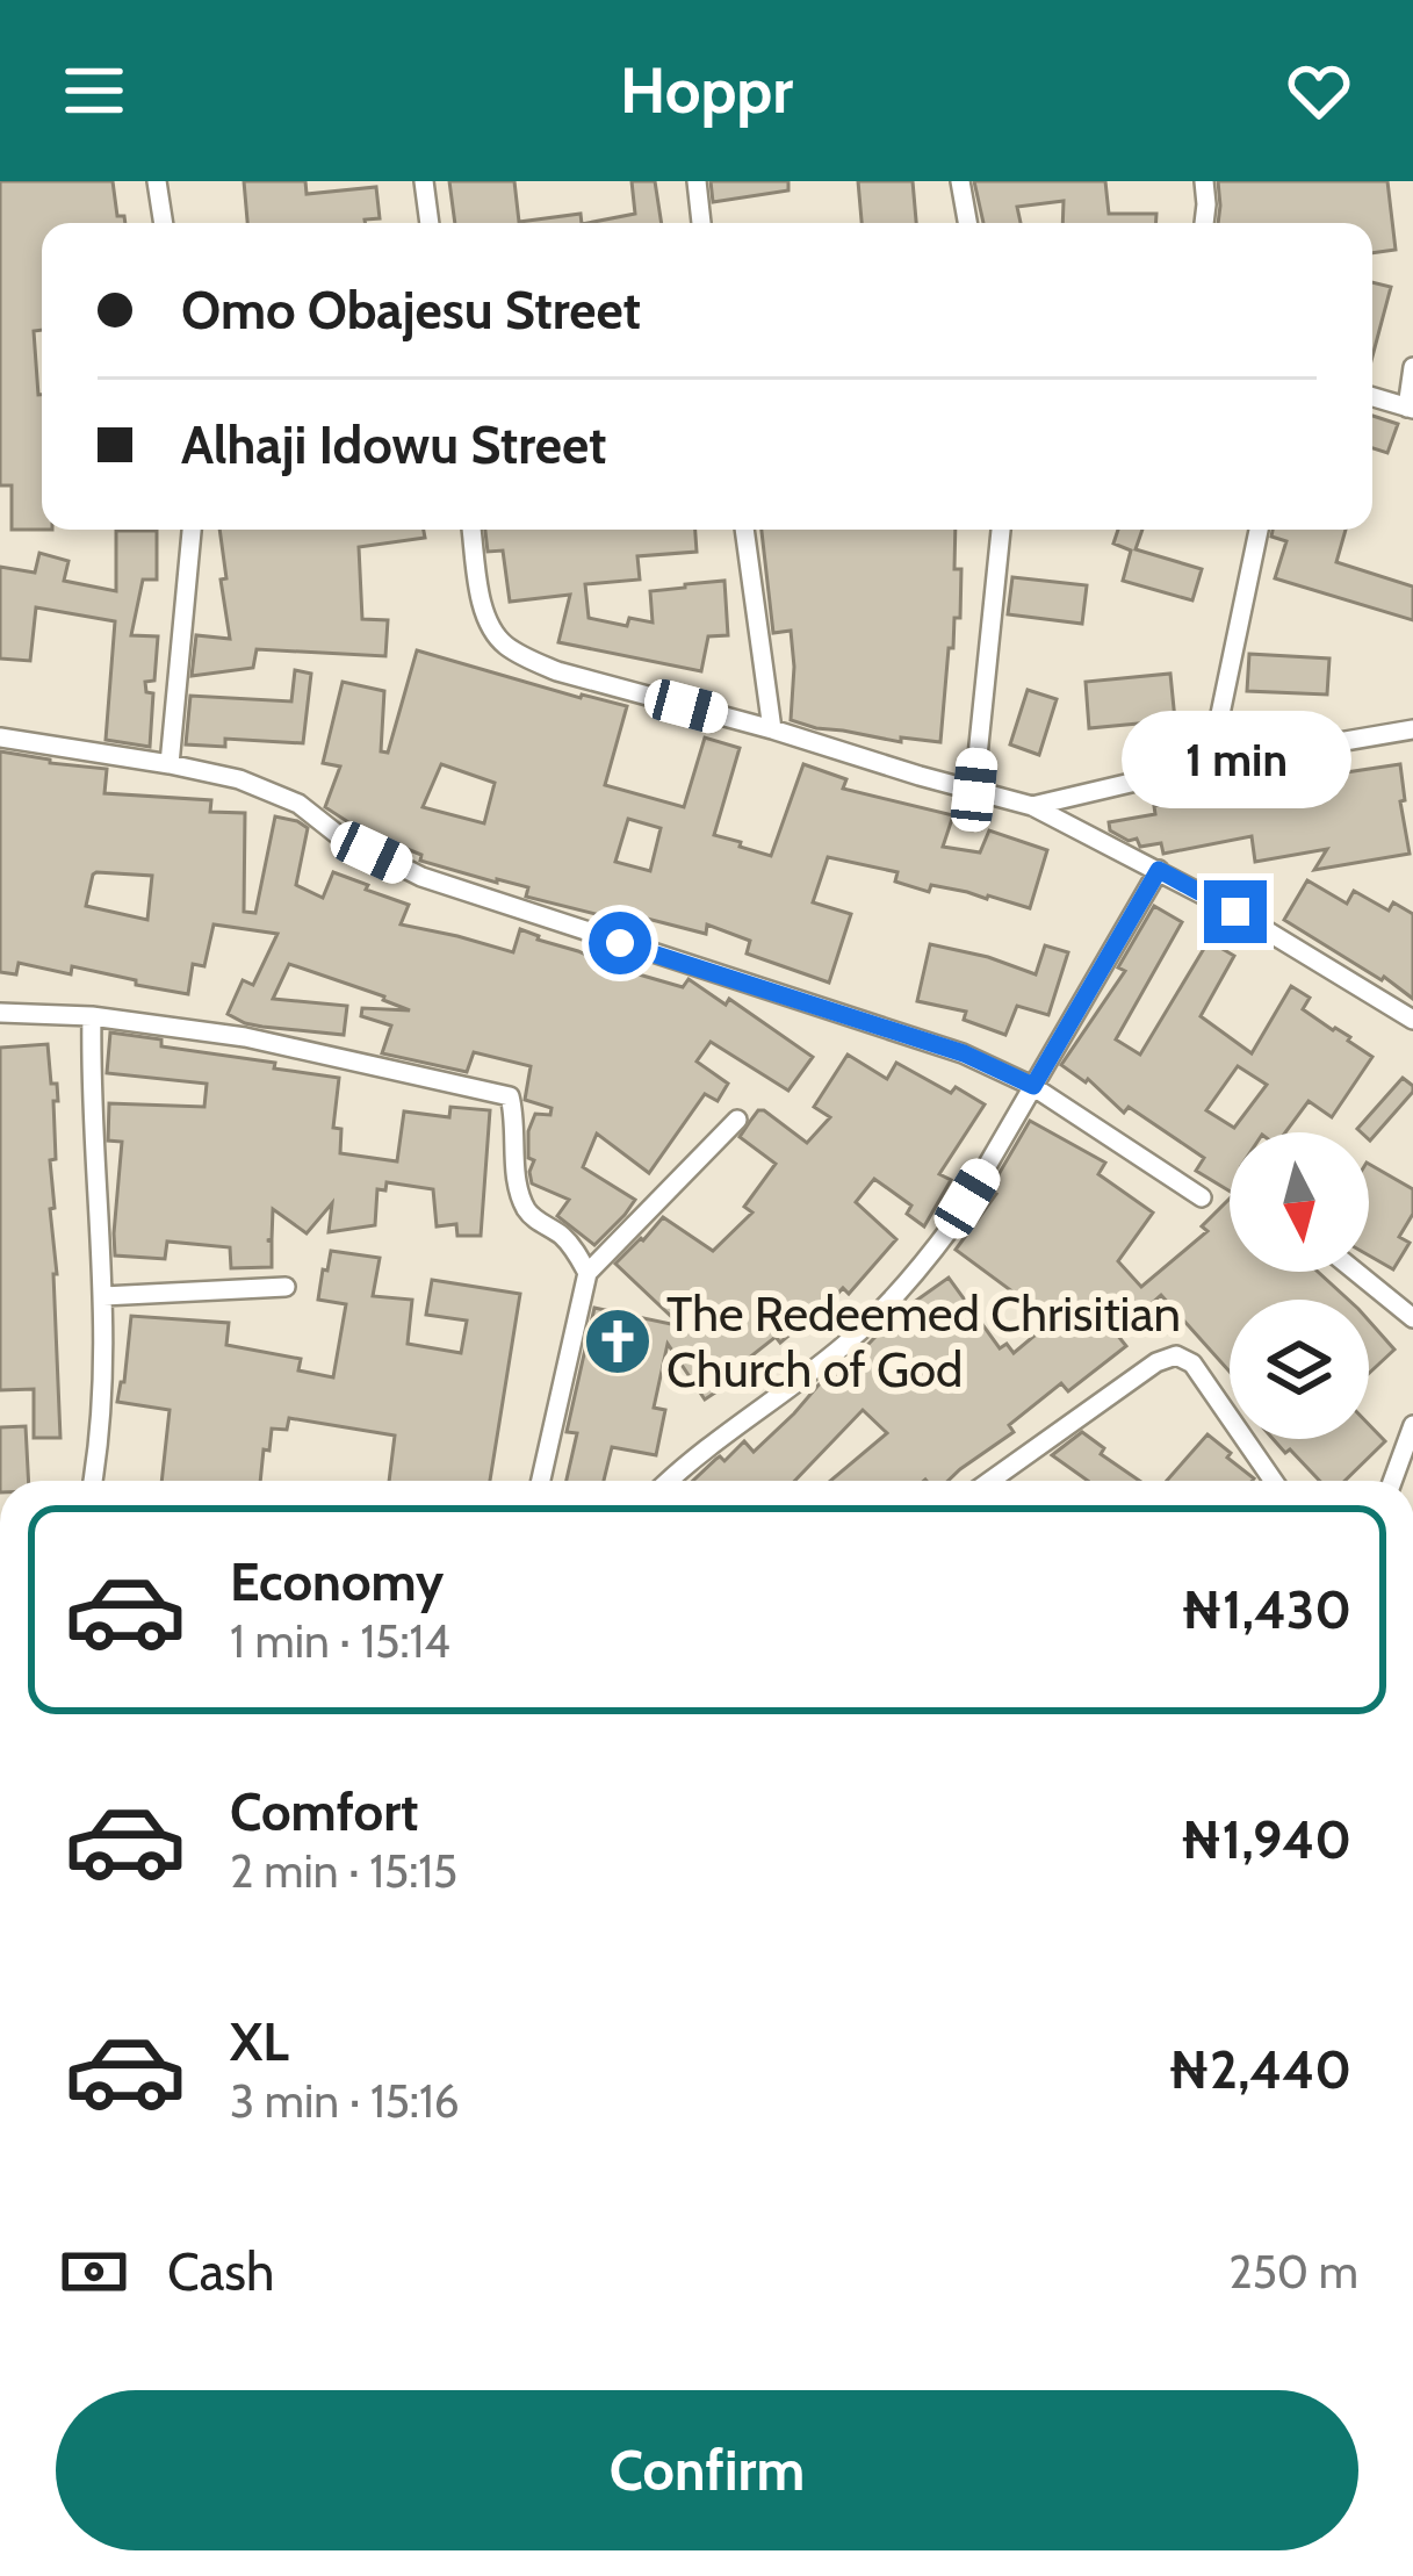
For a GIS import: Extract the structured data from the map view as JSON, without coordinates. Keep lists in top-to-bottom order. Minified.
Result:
{"places":{"church":["The Redeemed Chrisitian Church of God"]},"north":"bottom","page":{"header":"Hoppr","banner":["Omo Obajesu Street","Alhaji Idowu Street"],"bubble":"1 min","list":[{"name":"Economy","note":"1 min · 15:14","value":"₦1,430"},{"name":"Comfort","note":"2 min · 15:15","value":"₦1,940"},{"name":"XL","note":"3 min · 15:16","value":"₦2,440"}],"pay":["Cash","250 m"],"buttons":"Confirm"}}
